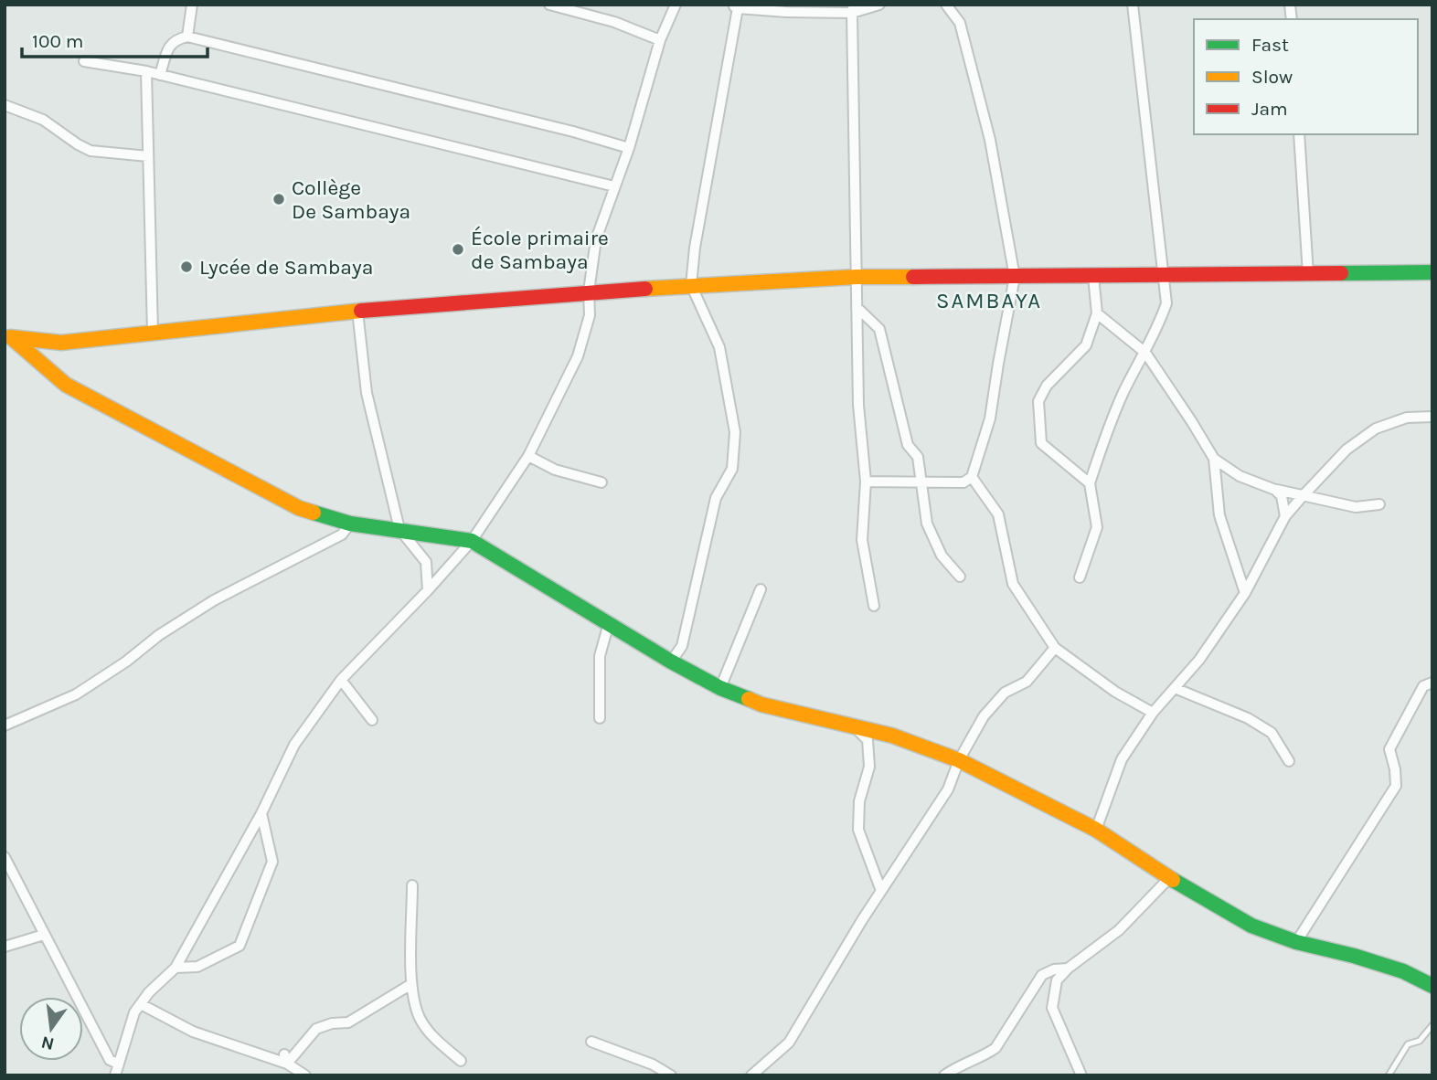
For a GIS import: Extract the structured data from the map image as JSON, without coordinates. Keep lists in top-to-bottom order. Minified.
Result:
{"districts":["SAMBAYA"],"places":["Collège De Sambaya","École primaire de Sambaya","Lycée de Sambaya"],"legend":["Fast","Slow","Jam"],"scale_bar":"100 m","north":"bottom"}
